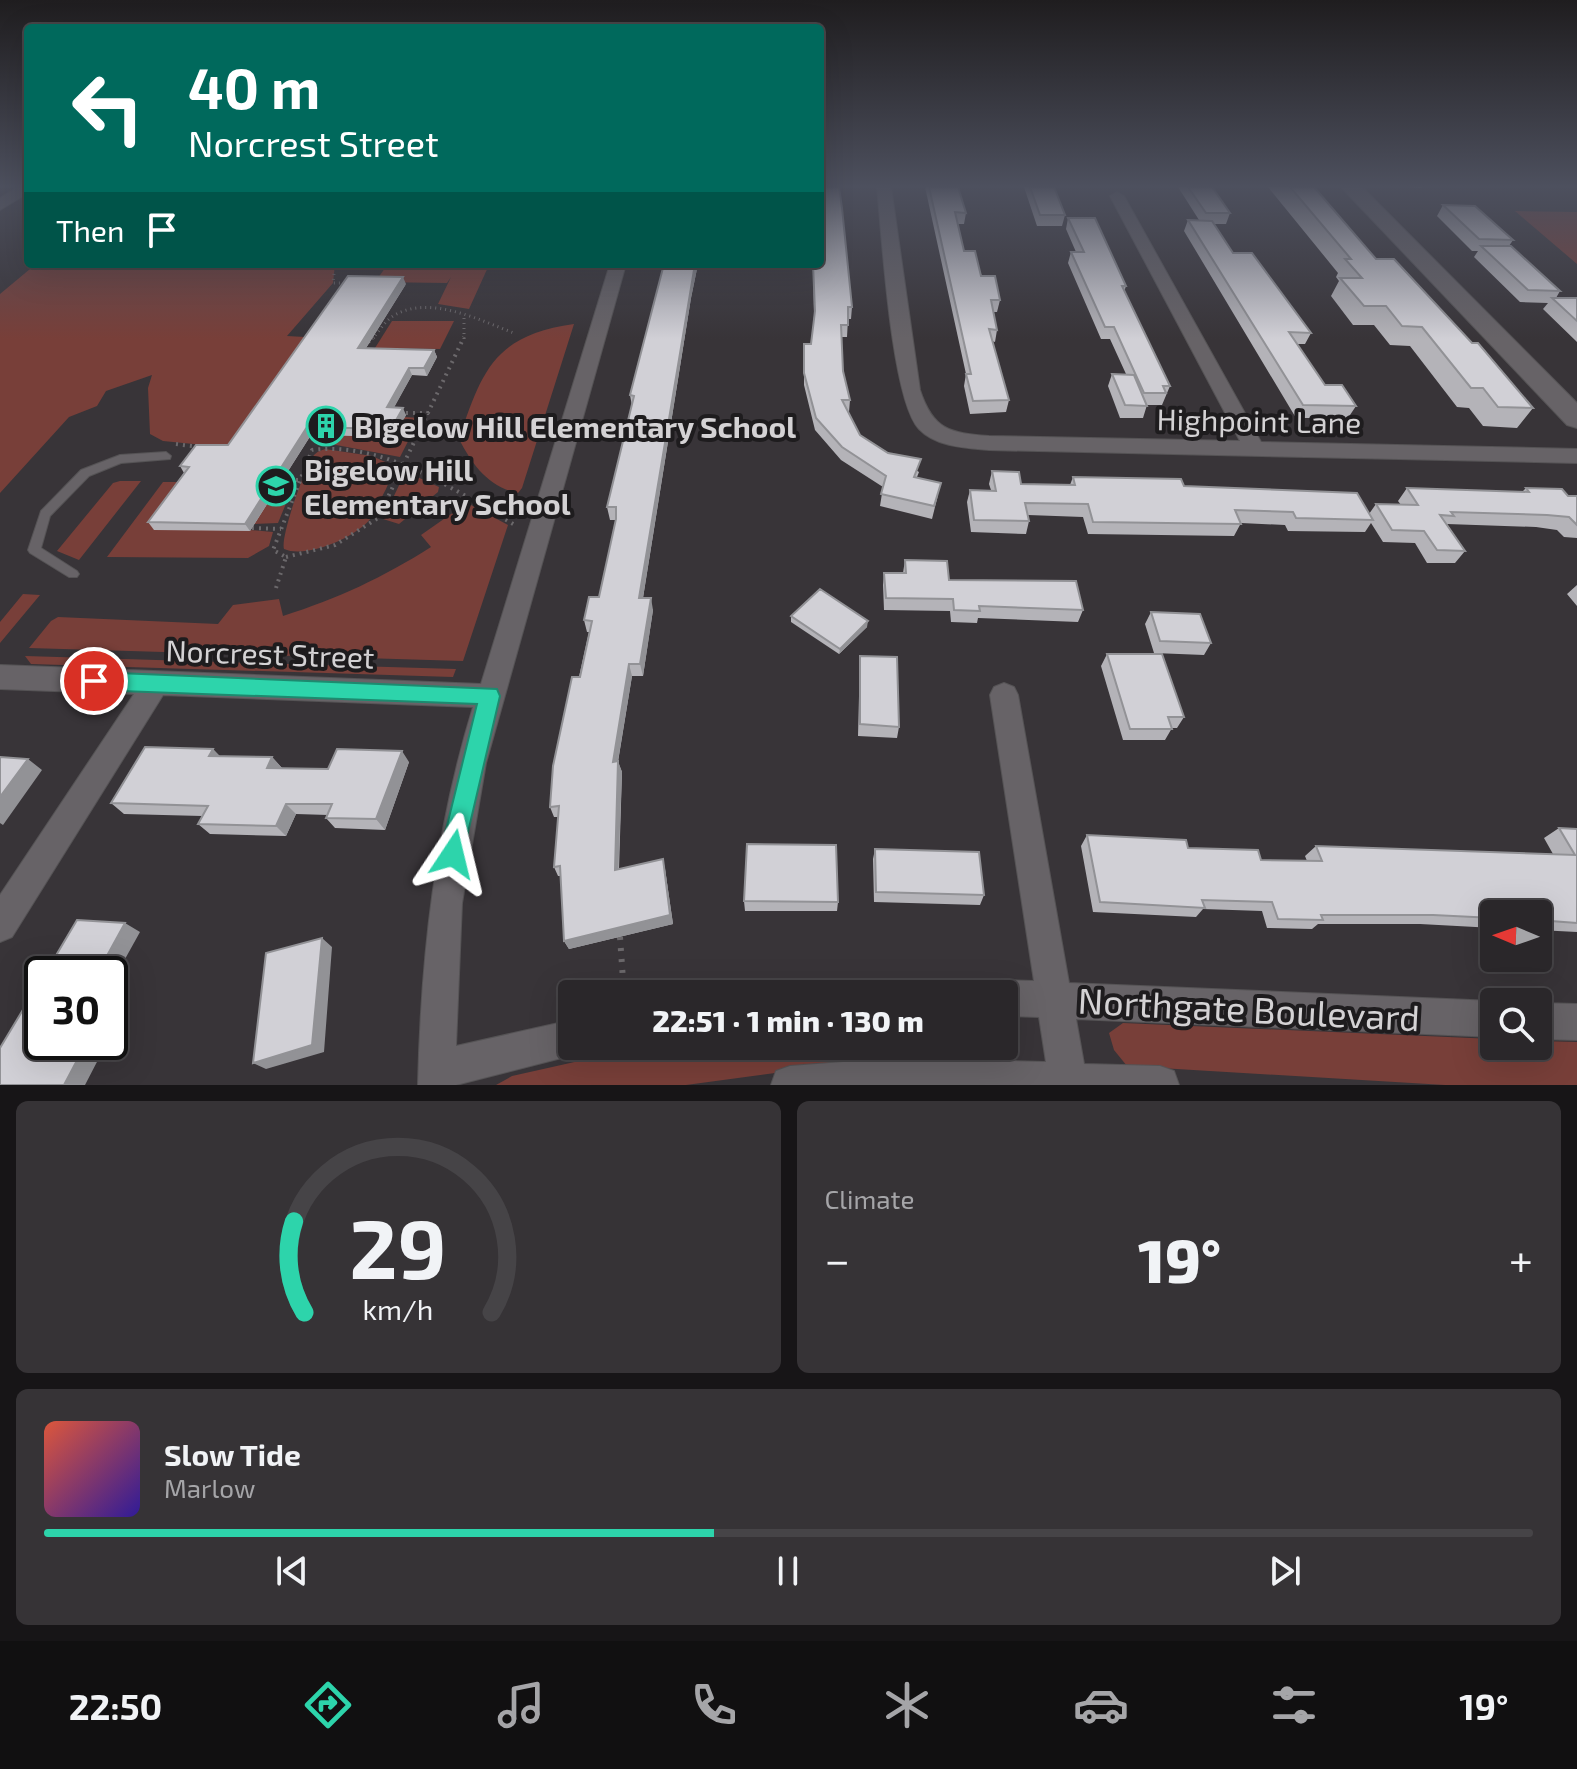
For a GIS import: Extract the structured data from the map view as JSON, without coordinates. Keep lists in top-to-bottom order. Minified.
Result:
{"streets":{"street":["Highpoint Lane","Norcrest Street","Northgate Boulevard"]},"places":{"building":["BIgelow Hill Elementary School"],"school or university":["Bigelow Hill Elementary School"]},"north":"left","page":{"turn":["40 m","Norcrest Street"],"then":"Then","limit":"30","trip":"22:51 · 1 min · 130 m","tile":"Climate","heat":["−","19°","+"],"song":["Slow Tide","Marlow"],"tabs":["22:50","19°"],"gauge":["29","km/h"]}}
